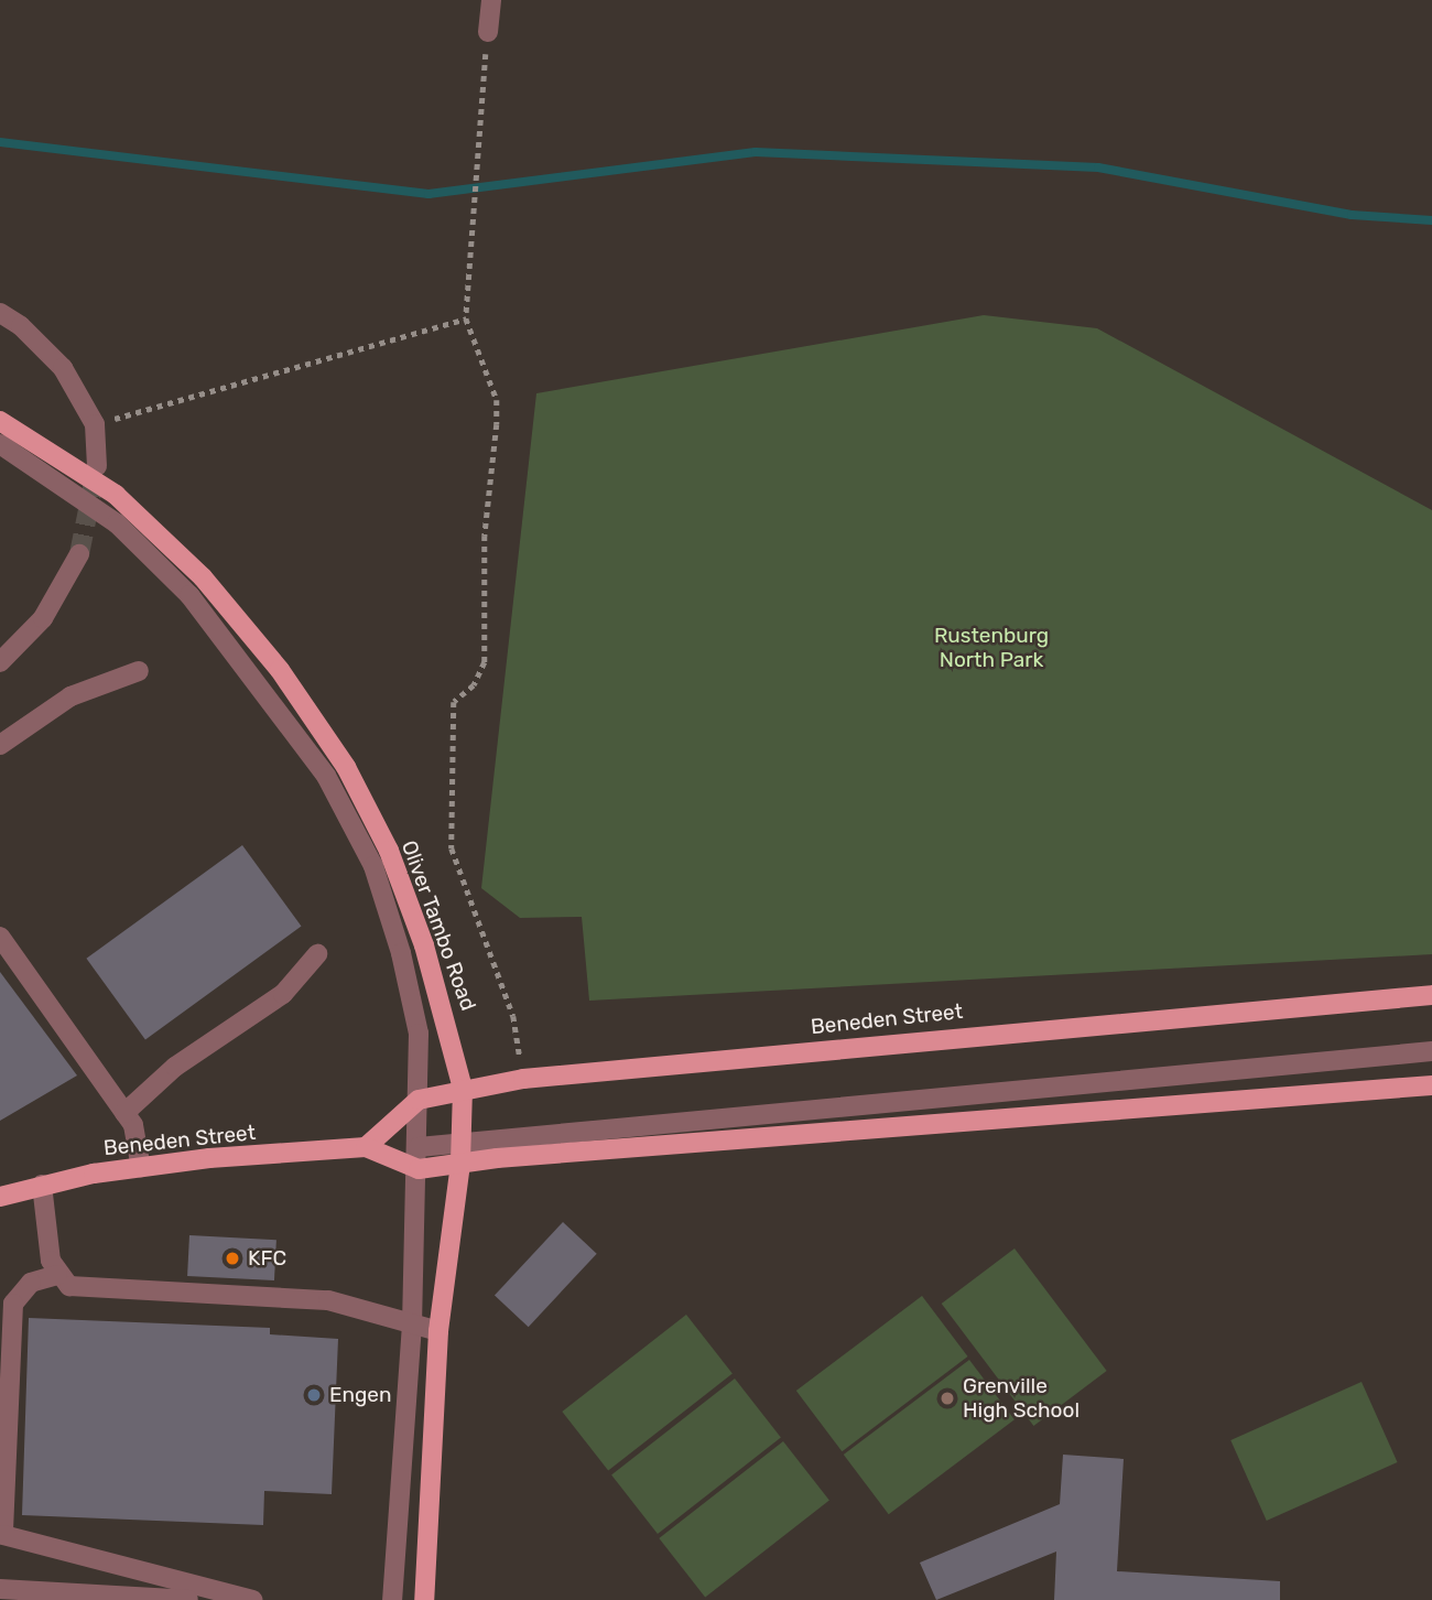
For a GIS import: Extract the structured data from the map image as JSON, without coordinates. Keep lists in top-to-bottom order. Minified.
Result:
{"streets":{"main road":["Oliver Tambo Road","Beneden Street"]},"crossings":[["Oliver Tambo Road","Beneden Street"]],"parks":["Rustenburg North Park"],"places":["KFC","Engen","Grenville High School"]}
